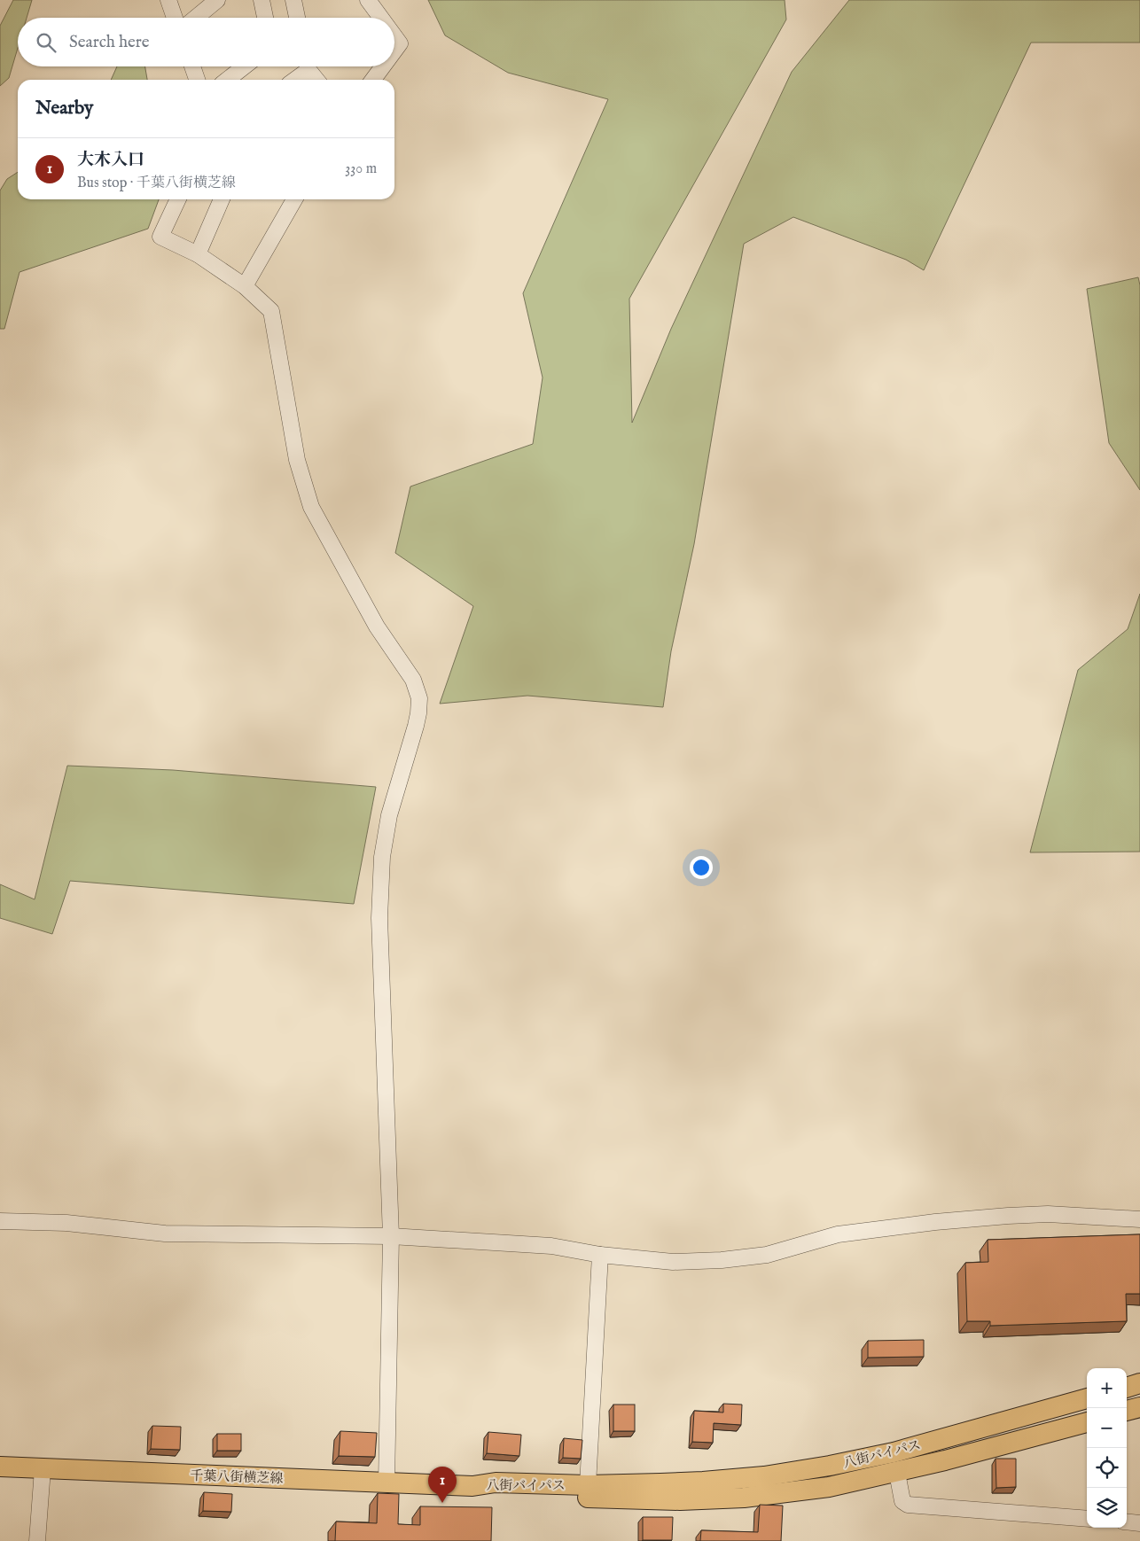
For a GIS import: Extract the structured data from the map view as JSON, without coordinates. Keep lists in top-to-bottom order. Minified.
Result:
{"streets":{"main road":["八街バイパス","千葉八街横芝線"]},"crossings":[["八街バイパス","千葉八街横芝線"]],"page":{"search":"Search here","heading":"Nearby","list":[{"mark":"1","name":"大木入口","note":"Bus stop · 千葉八街横芝線","value":"330 m"}],"map_buttons":["+","−"],"pins":"1"}}
